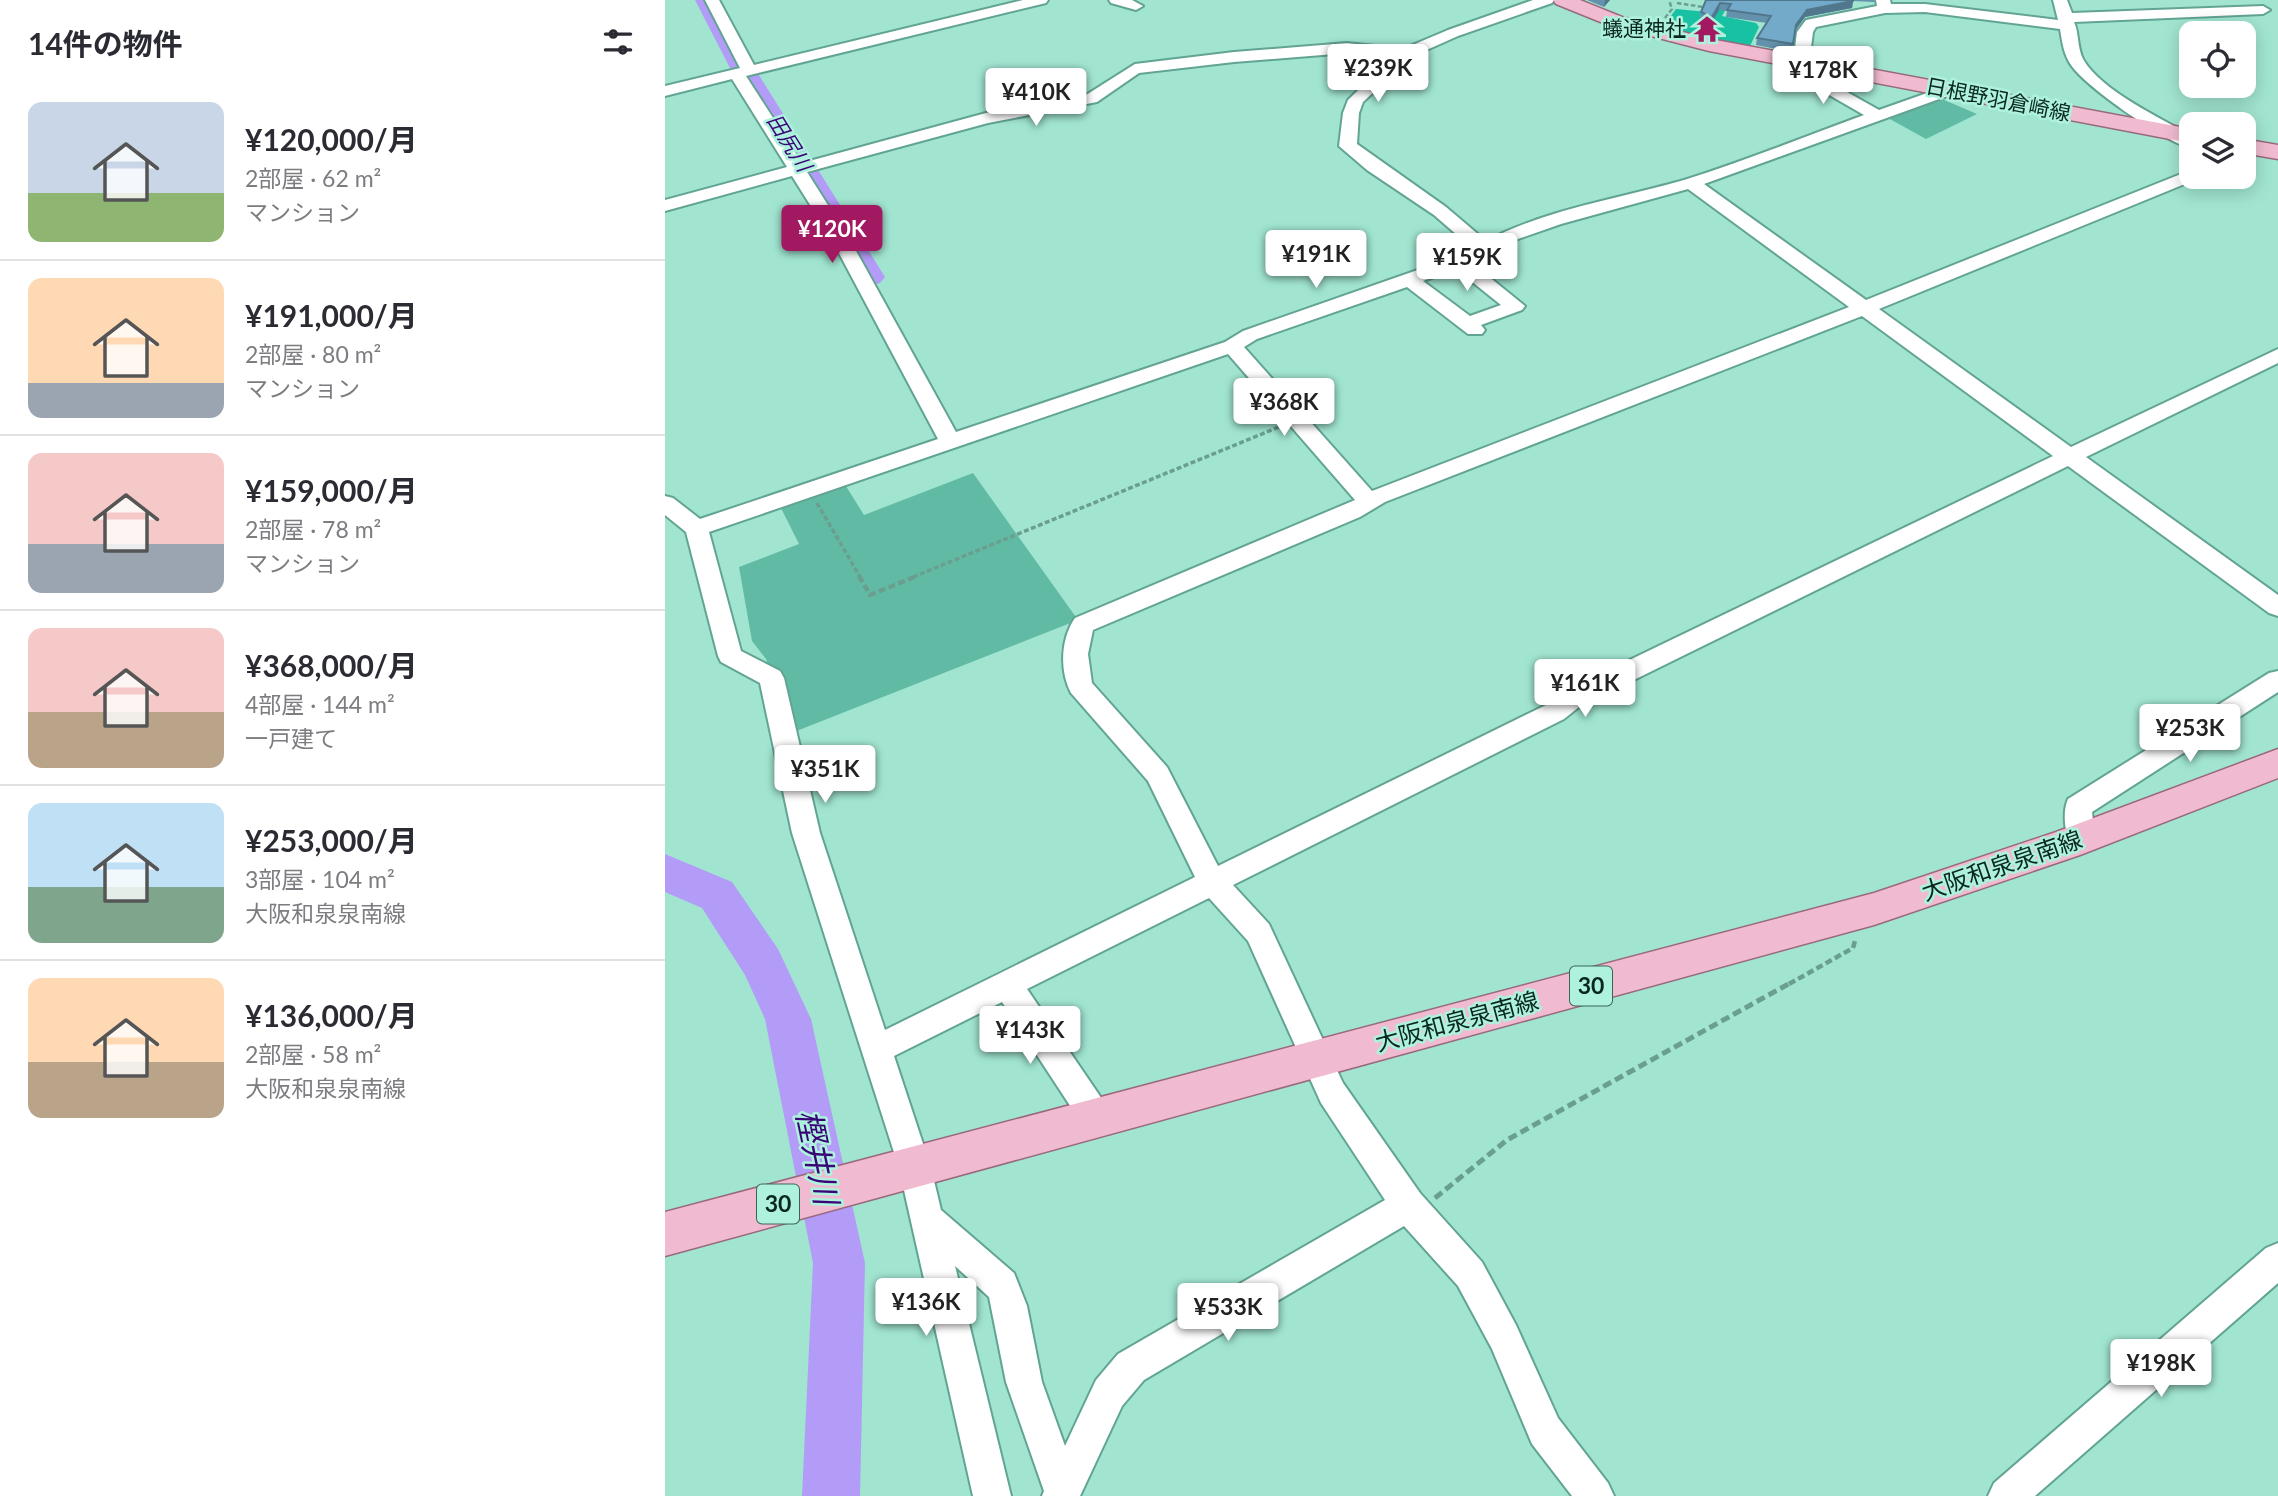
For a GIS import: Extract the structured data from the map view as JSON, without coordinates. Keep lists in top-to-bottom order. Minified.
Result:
{"streets":{"main road":["日根野羽倉崎線","大阪和泉泉南線","30"]},"water":["田尻川","樫井川"],"places":{"temple":["蟻通神社"]},"page":{"heading":"14件の物件","price":["¥239K","¥178K","¥410K","¥120K","¥191K","¥159K","¥368K","¥161K","¥253K","¥351K","¥143K","¥136K","¥533K","¥198K"],"list":[{"name":"¥120,000/月","note":"2部屋 · 62 m² · マンション"},{"name":"¥191,000/月","note":"2部屋 · 80 m² · マンション"},{"name":"¥159,000/月","note":"2部屋 · 78 m² · マンション"},{"name":"¥368,000/月","note":"4部屋 · 144 m² · 一戸建て"},{"name":"¥253,000/月","note":"3部屋 · 104 m² · 大阪和泉泉南線"},{"name":"¥136,000/月","note":"2部屋 · 58 m² · 大阪和泉泉南線"}]}}
